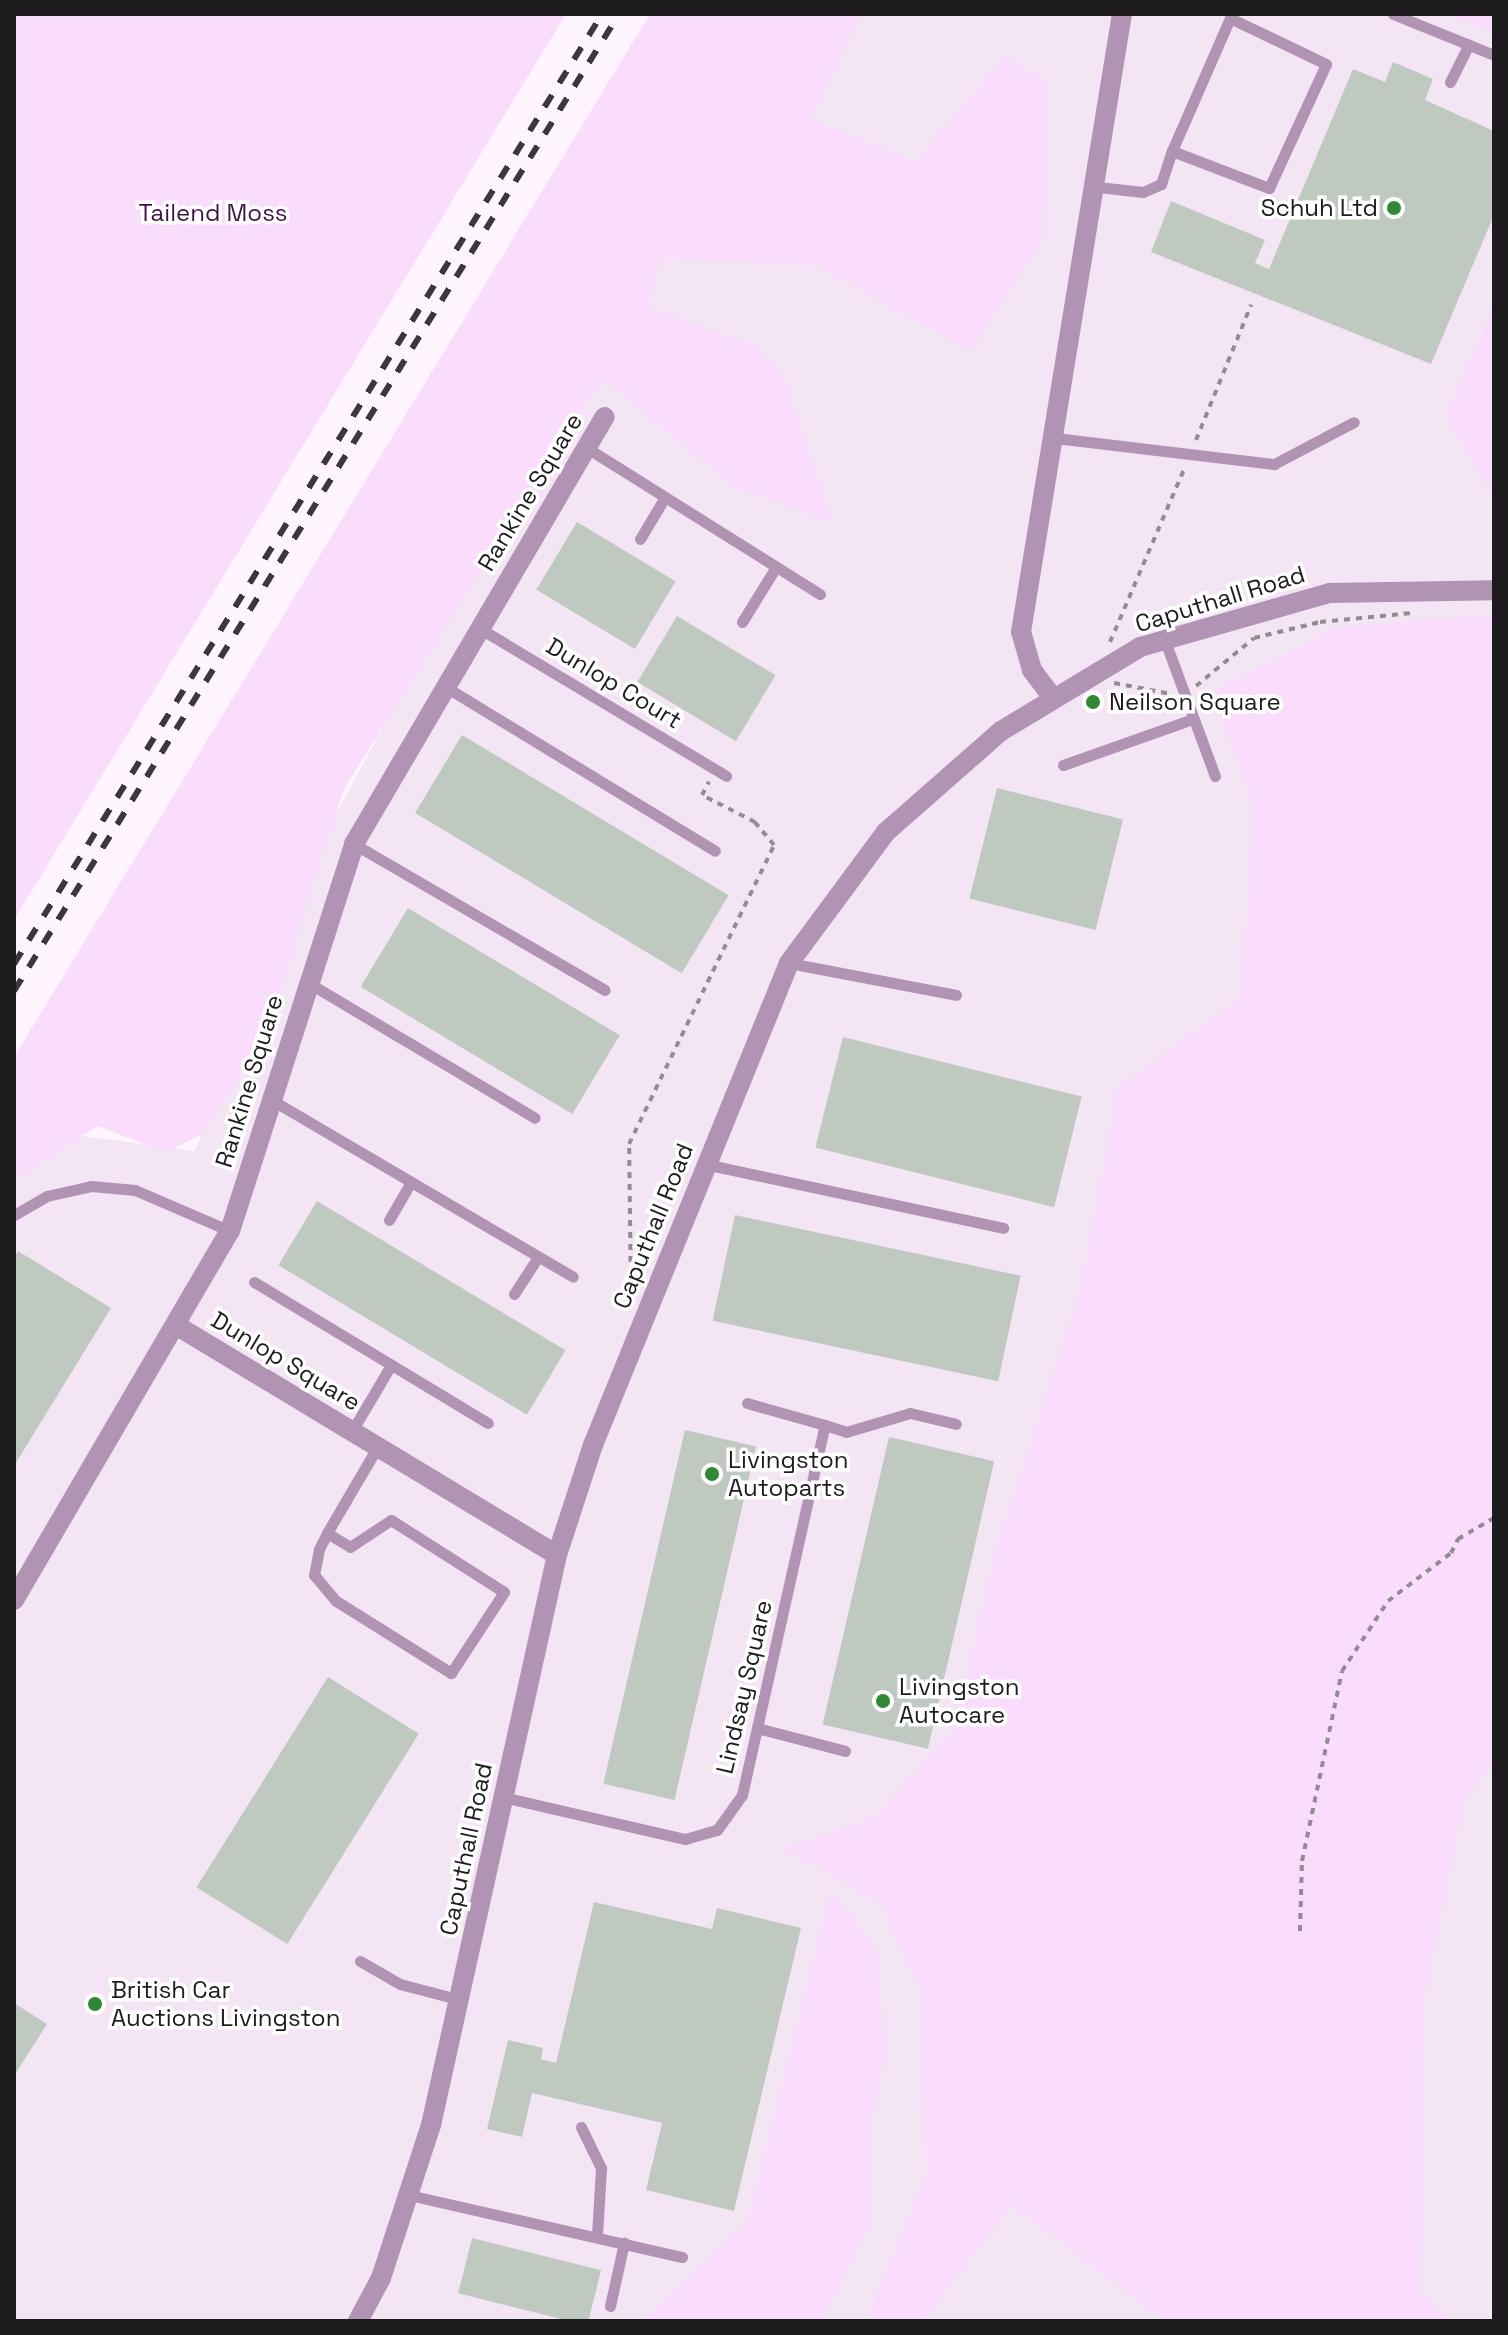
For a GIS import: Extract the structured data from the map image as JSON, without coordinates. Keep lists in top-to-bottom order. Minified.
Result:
{"streets":{"street":["Rankine Square","Caputhall Road","Dunlop Square"],"lane":["Dunlop Court","Lindsay Square"]},"crossings":[["Rankine Square","Dunlop Court"],["Rankine Square","Dunlop Square"],["Caputhall Road","Dunlop Square"],["Caputhall Road","Lindsay Square"]],"parks":["Tailend Moss"],"places":["Schuh Ltd","Neilson Square","Livingston Autoparts","Livingston Autocare","British Car Auctions Livingston"]}
